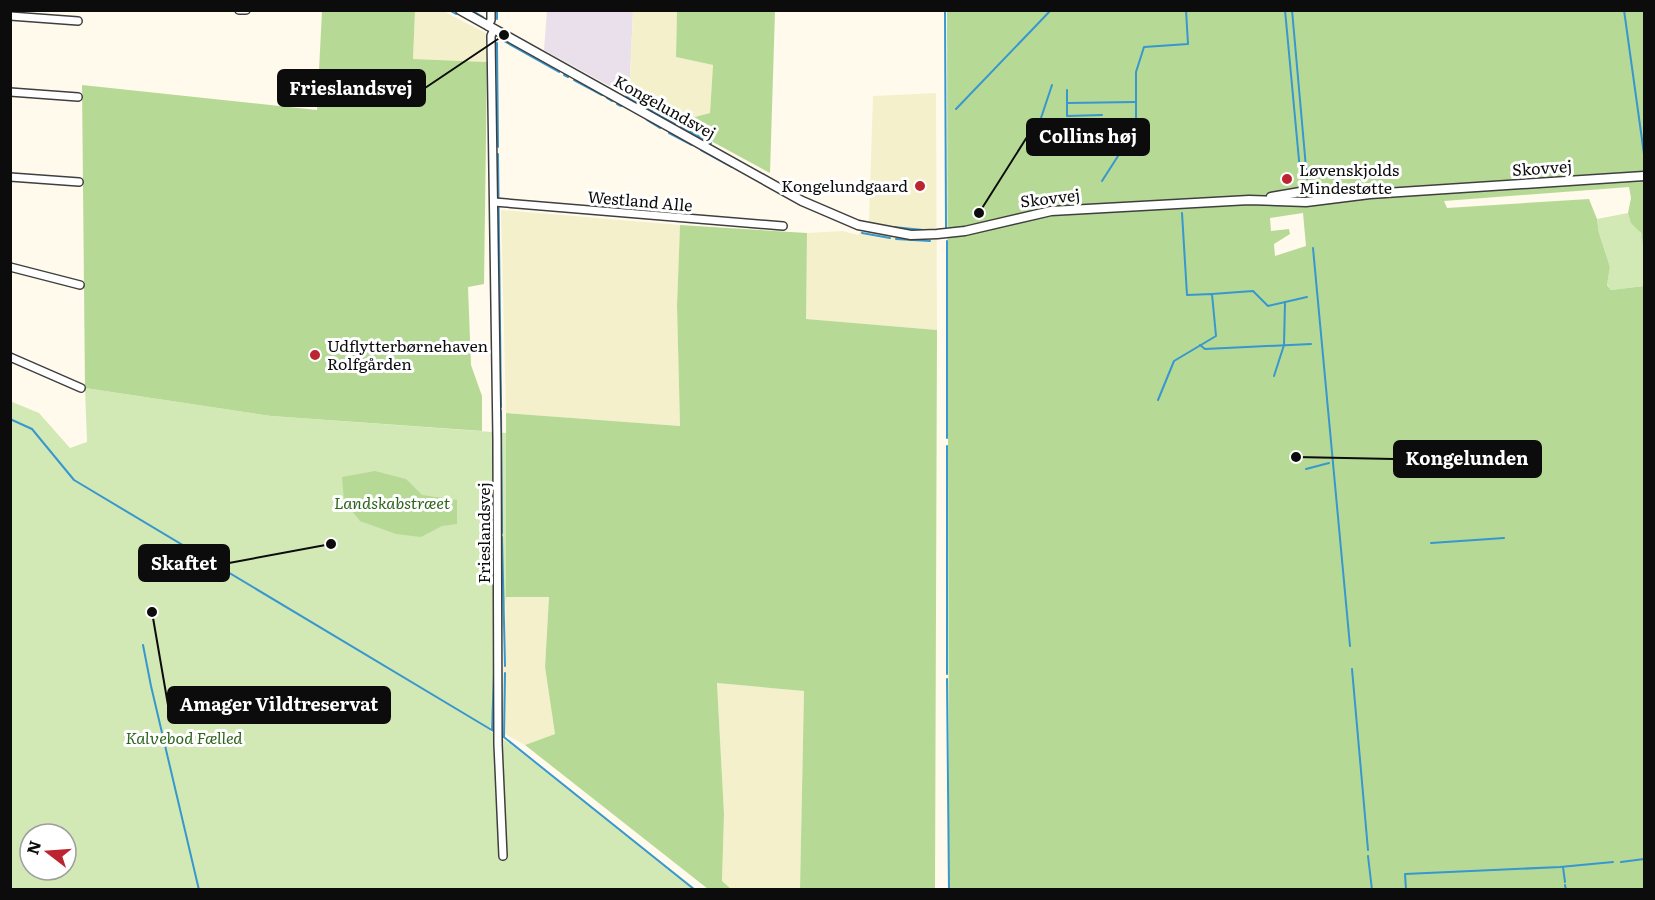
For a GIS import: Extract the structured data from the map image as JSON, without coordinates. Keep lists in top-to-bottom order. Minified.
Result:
{"streets":{"street":["Kongelundsvej","Skovvej","Westland Alle","Frieslandsvej"]},"crossings":[["Kongelundsvej","Skovvej"],["Kongelundsvej","Frieslandsvej"],["Westland Alle","Frieslandsvej"]],"parks":["Landskabstræet","Kalvebod Fælled"],"places":["Frieslandsvej","Løvenskjolds Mindestøtte","Kongelundgaard","Collins høj","Udflytterbørnehaven Rolfgården","Kongelunden","Skaftet","Amager Vildtreservat"],"north":"left"}
